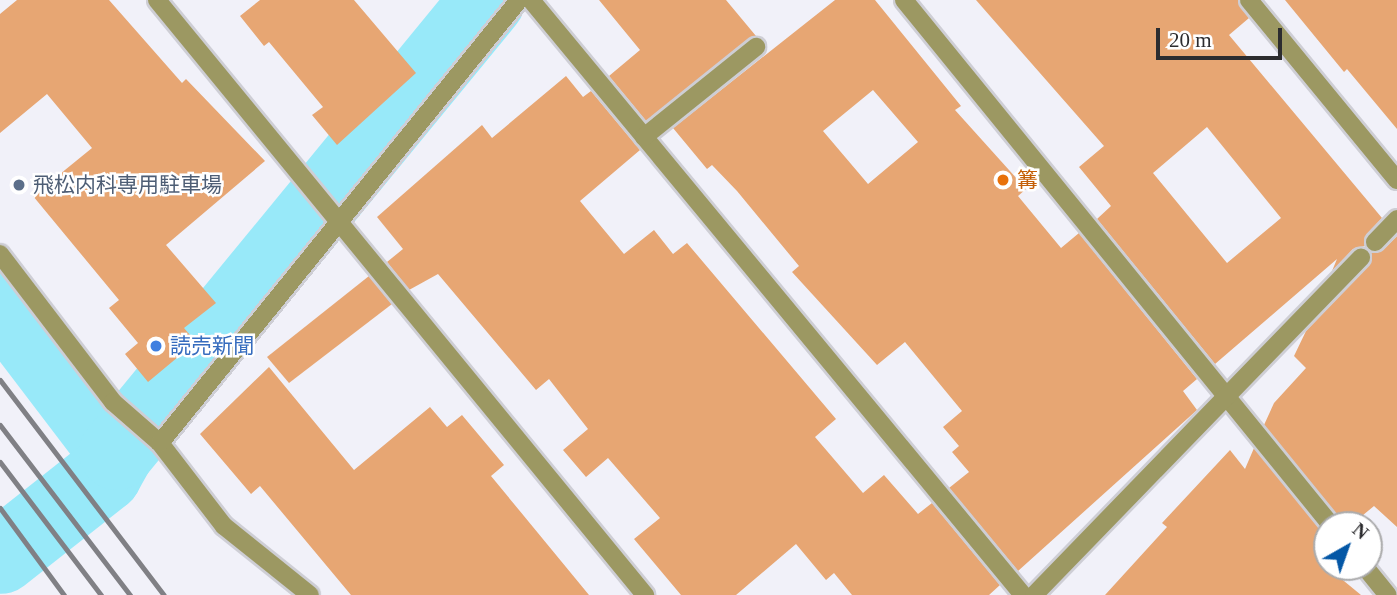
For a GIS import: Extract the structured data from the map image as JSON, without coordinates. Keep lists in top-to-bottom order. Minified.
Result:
{"places":["篝","飛松内科専用駐車場","読売新聞"],"scale_bar":"20 m","north":"top right"}
